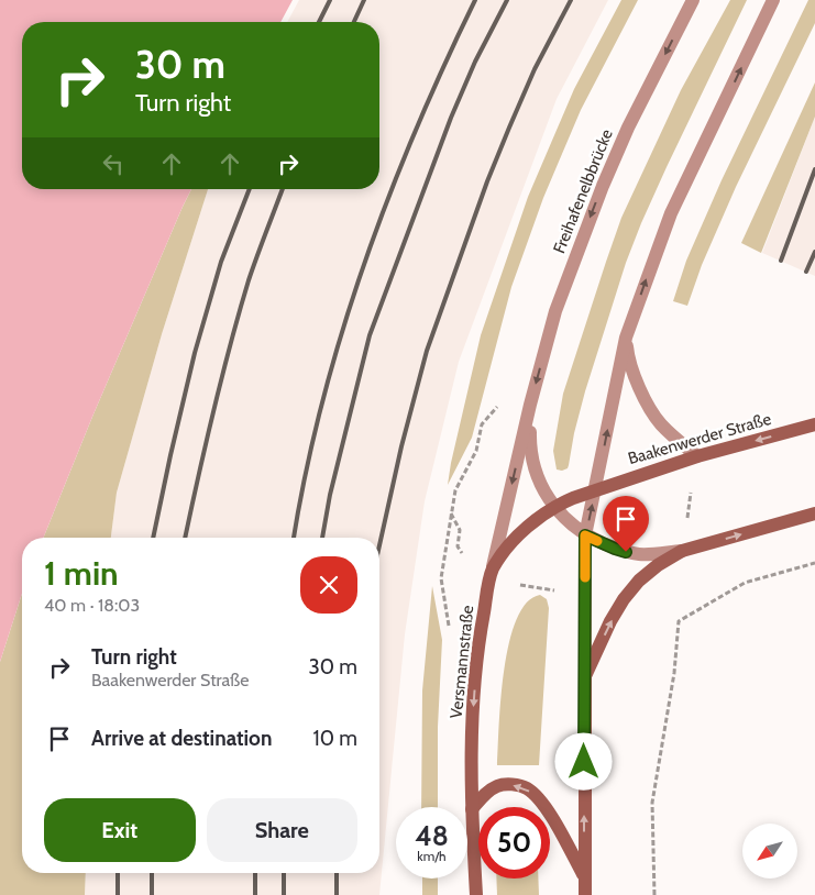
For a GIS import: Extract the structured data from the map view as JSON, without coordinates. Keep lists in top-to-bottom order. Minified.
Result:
{"streets":{"main road":["Baakenwerder Straße","Versmannstraße"],"street":["Freihafenelbbrücke"]},"crossings":[["Freihafenelbbrücke","Versmannstraße"],["Baakenwerder Straße","Versmannstraße"]],"north":"bottom left","page":{"turn":["30 m","Turn right"],"heading":["1 min","40 m · 18:03"],"list":[{"name":"Turn right","note":"Baakenwerder Straße","value":"30 m"},{"name":"Arrive at destination","value":"10 m"}],"buttons":["Exit","Share"],"speed":"48 km/h","limit":"50"}}
